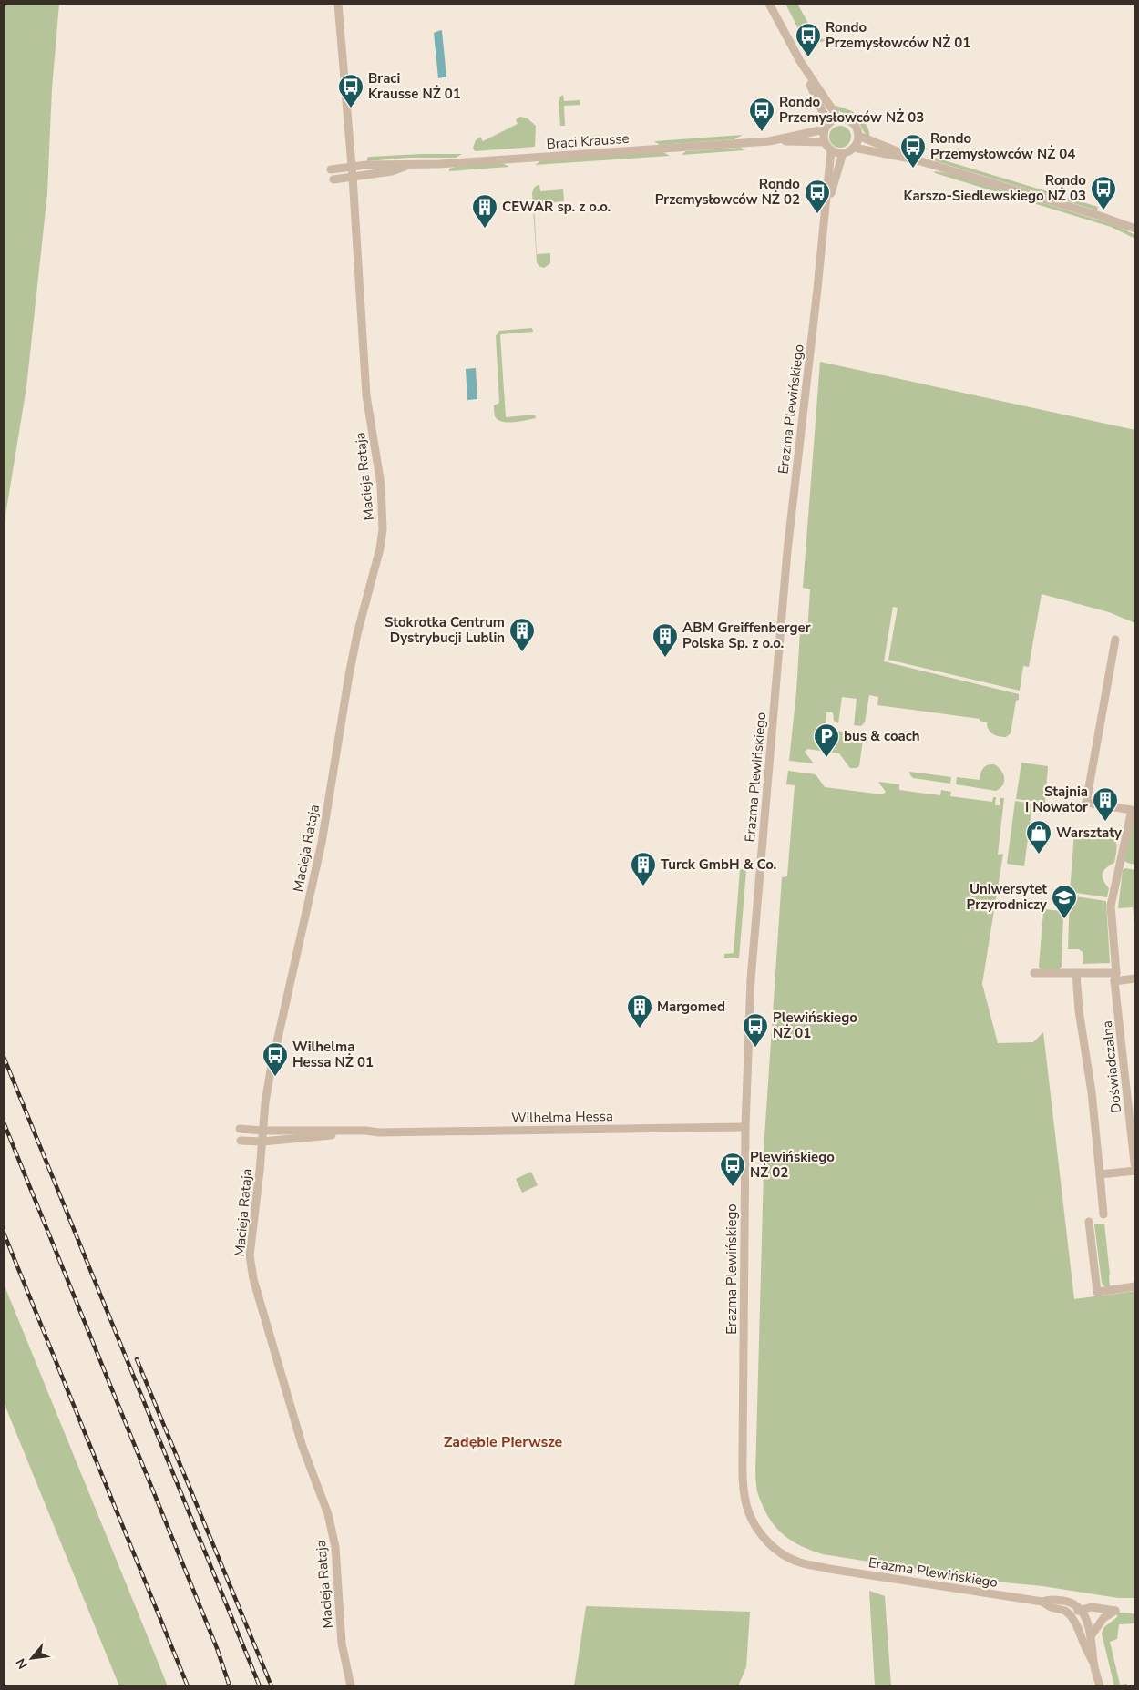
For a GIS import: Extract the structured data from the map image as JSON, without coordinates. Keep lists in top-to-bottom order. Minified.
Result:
{"streets":{"street":["Braci Krausse","Erazma Plewińskiego","Macieja Rataja","Doświadczalna","Wilhelma Hessa"]},"crossings":[["Braci Krausse","Erazma Plewińskiego"],["Braci Krausse","Macieja Rataja"],["Erazma Plewińskiego","Wilhelma Hessa"],["Macieja Rataja","Wilhelma Hessa"]],"districts":["Zadębie Pierwsze"],"places":{"bus stop":["Rondo Przemysłowców NŻ 01","Braci Krausse NŻ 01","Rondo Przemysłowców NŻ 03","Rondo Przemysłowców NŻ 04","Rondo Karszo-Siedlewskiego NŻ 03","Rondo Przemysłowców NŻ 02","Plewińskiego NŻ 01","Wilhelma Hessa NŻ 01","Plewińskiego NŻ 02"],"building":["CEWAR sp. z o.o.","Stokrotka Centrum Dystrybucji Lublin","ABM Greiffenberger Polska Sp. z o.o.","Stajnia I Nowator","Turck GmbH & Co.","Margomed"],"parking":["bus & coach"],"shop":["Warsztaty"],"school or university":["Uniwersytet Przyrodniczy"]},"north":"bottom left"}
